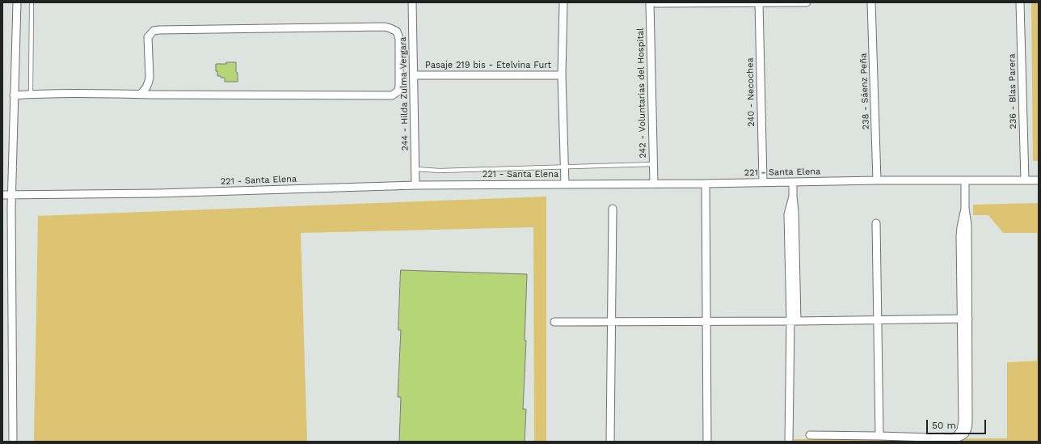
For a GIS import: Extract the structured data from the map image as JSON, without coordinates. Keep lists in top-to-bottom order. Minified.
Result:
{"streets":{"street":["Pasaje 219 bis - Etelvina Furt","238 - Sáenz Peña","236 - Blas Parera","240 - Necochea","242 - Voluntarias del Hospital","244 - Hilda Zulma Vergara","221 - Santa Elena"]},"crossings":[["Pasaje 219 bis - Etelvina Furt","244 - Hilda Zulma Vergara"],["238 - Sáenz Peña","221 - Santa Elena"],["236 - Blas Parera","221 - Santa Elena"],["240 - Necochea","221 - Santa Elena"],["242 - Voluntarias del Hospital","221 - Santa Elena"],["244 - Hilda Zulma Vergara","221 - Santa Elena"]],"scale_bar":"50 m"}
